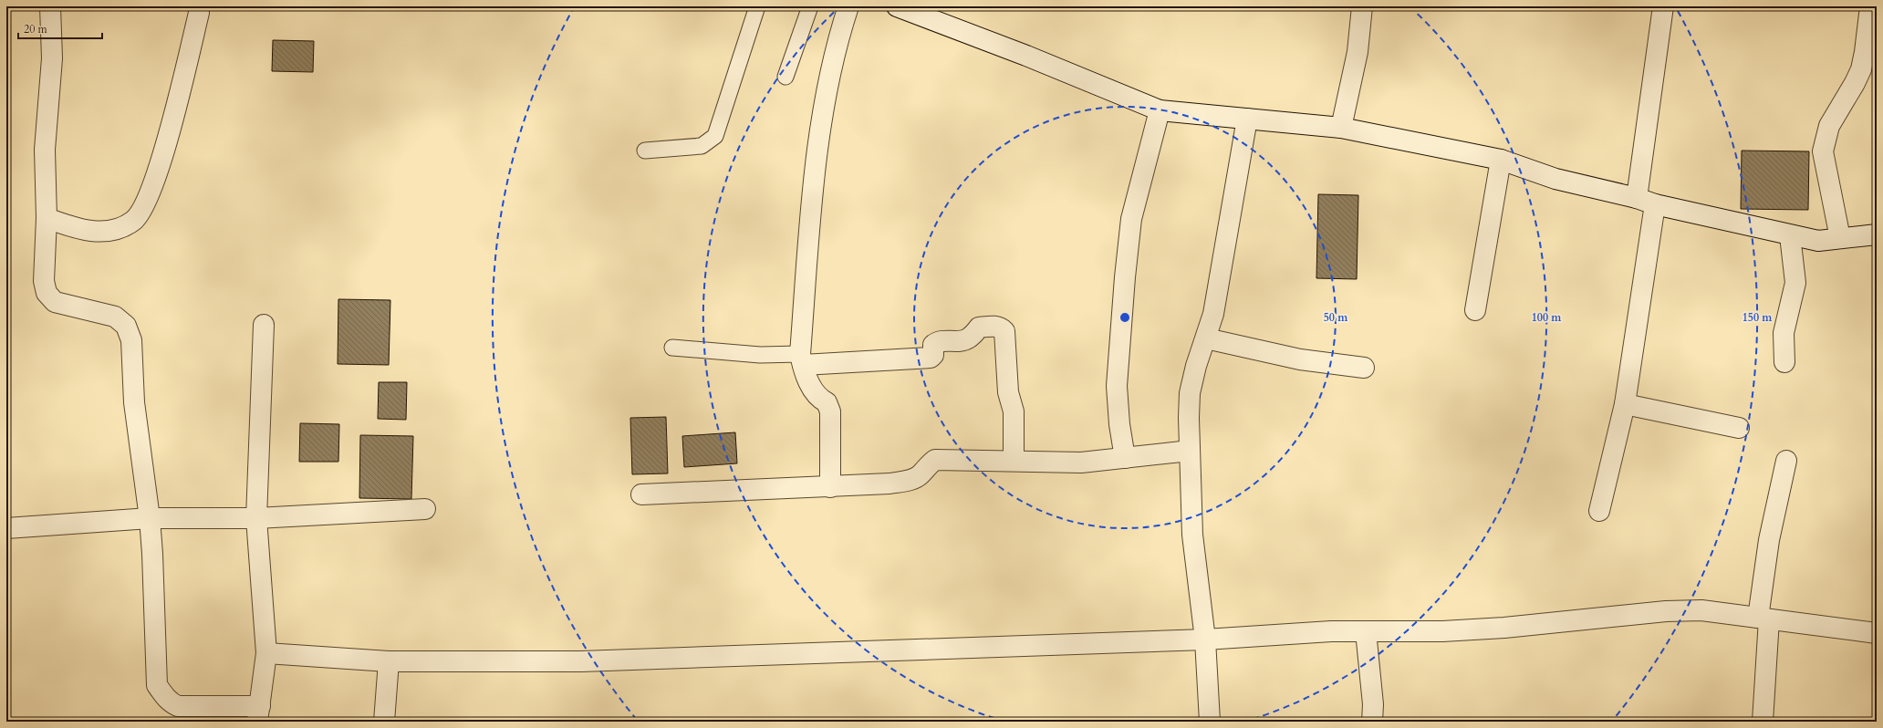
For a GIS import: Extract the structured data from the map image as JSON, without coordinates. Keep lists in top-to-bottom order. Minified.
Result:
{"scale_bar":"20 m","rings":["50 m","100 m","150 m"]}
